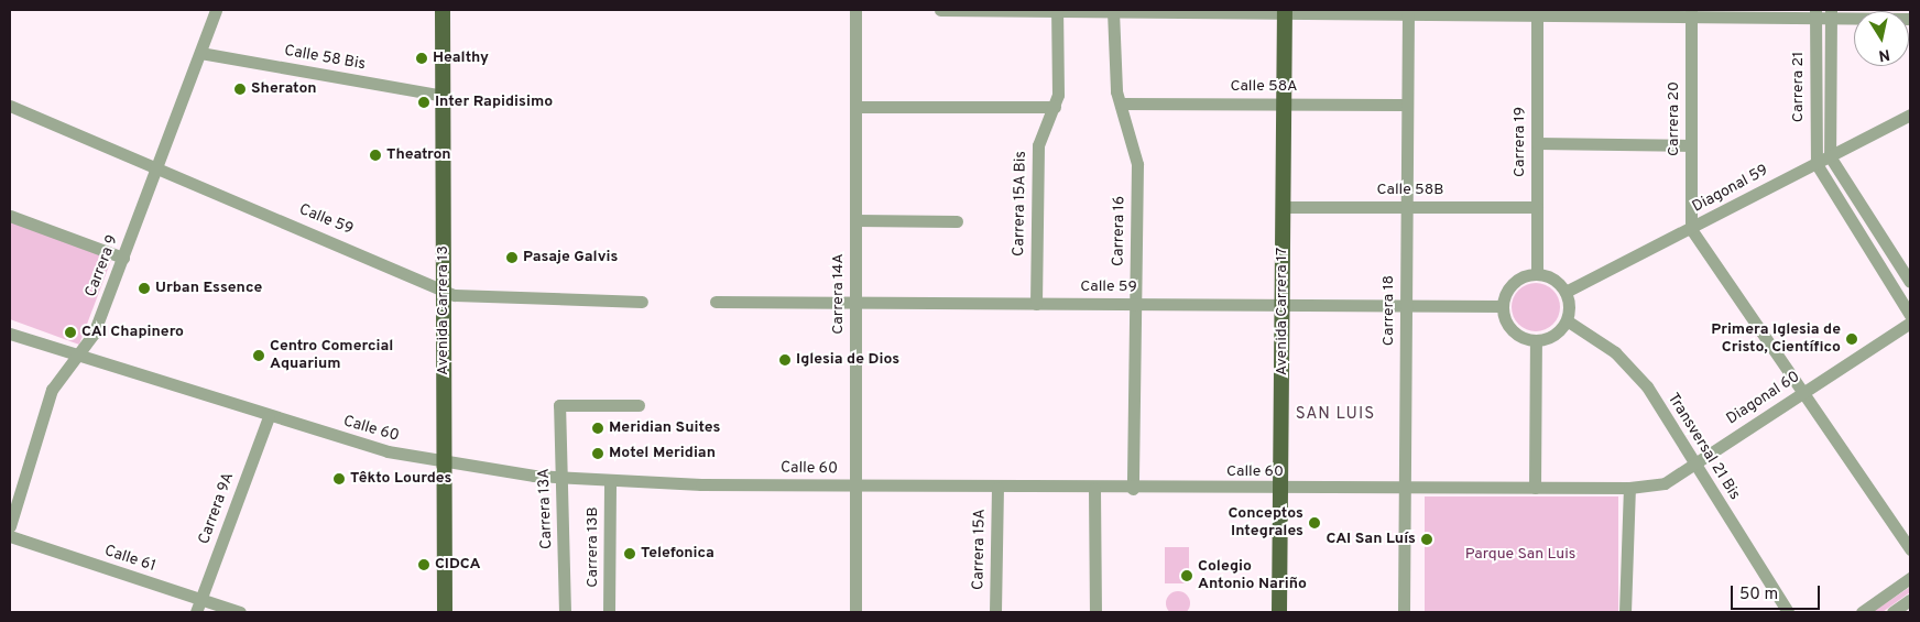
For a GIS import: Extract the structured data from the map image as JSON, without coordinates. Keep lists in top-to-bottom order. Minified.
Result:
{"streets":{"main road":["Avenida Carrera 13","Avenida Carrera 17"],"street":["Calle 58 Bis","Calle 58A","Carrera 21","Carrera 20","Carrera 19","Diagonal 59","Calle 58B","Carrera 15A Bis","Calle 59","Carrera 16","Carrera 9","Carrera 14A","Carrera 18","Diagonal 60","Calle 60","Transversal 21 Bis","Carrera 9A","Carrera 13A","Carrera 13B","Carrera 15A","Calle 61"]},"crossings":[["Calle 58 Bis","Carrera 9"],["Calle 58 Bis","Avenida Carrera 13"],["Calle 58A","Carrera 16"],["Calle 58A","Carrera 18"],["Calle 58A","Avenida Carrera 17"],["Carrera 21","Diagonal 59"],["Carrera 20","Diagonal 59"],["Carrera 19","Diagonal 59"],["Carrera 19","Calle 58B"],["Carrera 19","Calle 59"],["Carrera 19","Transversal 21 Bis"],["Diagonal 59","Calle 59"],["Diagonal 59","Transversal 21 Bis"],["Calle 58B","Carrera 18"],["Calle 58B","Avenida Carrera 17"],["Carrera 15A Bis","Calle 59"],["Calle 59","Carrera 16"],["Calle 59","Carrera 9"],["Calle 59","Carrera 14A"],["Calle 59","Avenida Carrera 13"],["Calle 59","Carrera 18"],["Calle 59","Avenida Carrera 17"],["Calle 59","Transversal 21 Bis"],["Carrera 16","Calle 60"],["Carrera 9","Calle 60"],["Carrera 14A","Calle 60"],["Avenida Carrera 13","Calle 60"],["Carrera 18","Calle 60"],["Avenida Carrera 17","Calle 60"],["Diagonal 60","Calle 60"],["Diagonal 60","Transversal 21 Bis"],["Calle 60","Carrera 9A"],["Calle 60","Carrera 13A"],["Calle 60","Carrera 13B"],["Calle 60","Carrera 15A"],["Carrera 9A","Calle 61"]],"districts":["SAN LUIS"],"parks":["Parque San Luis"],"places":["Healthy","Sheraton","Inter Rapidisimo","Theatron","Pasaje Galvis","Urban Essence","CAI Chapinero","Primera Iglesia de Cristo, Científico","Centro Comercial Aquarium","Iglesia de Dios","Meridian Suites","Motel Meridian","Têkto Lourdes","Conceptos Integrales","CAI San Luís","Telefonica","CIDCA","Colegio Antonio Nariño"],"scale_bar":"50 m","north":"bottom"}
